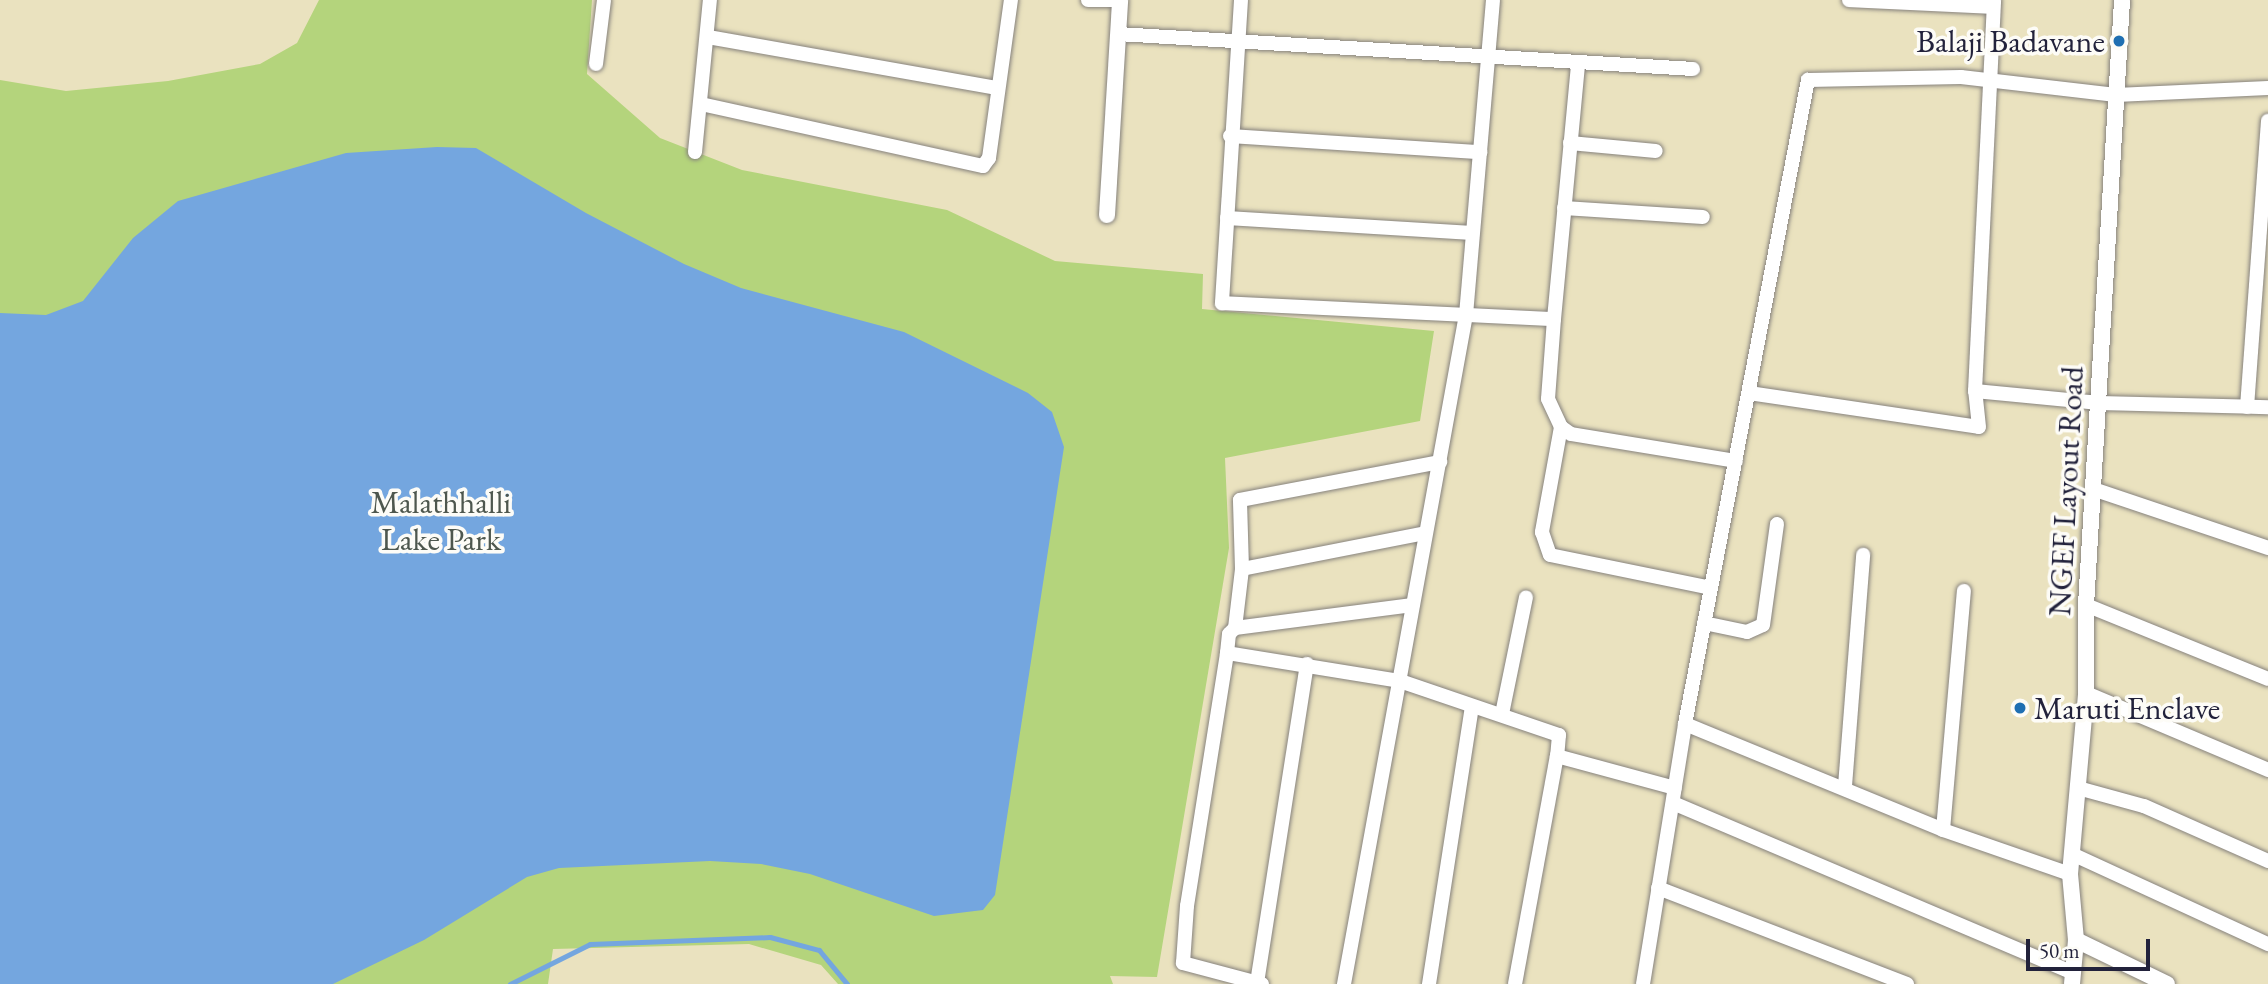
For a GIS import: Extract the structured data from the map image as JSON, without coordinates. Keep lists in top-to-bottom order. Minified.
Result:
{"streets":{"street":["NGEF Layout Road"]},"parks":["Malathhalli Lake Park"],"places":["Balaji Badavane","Maruti Enclave"],"scale_bar":"50 m"}
